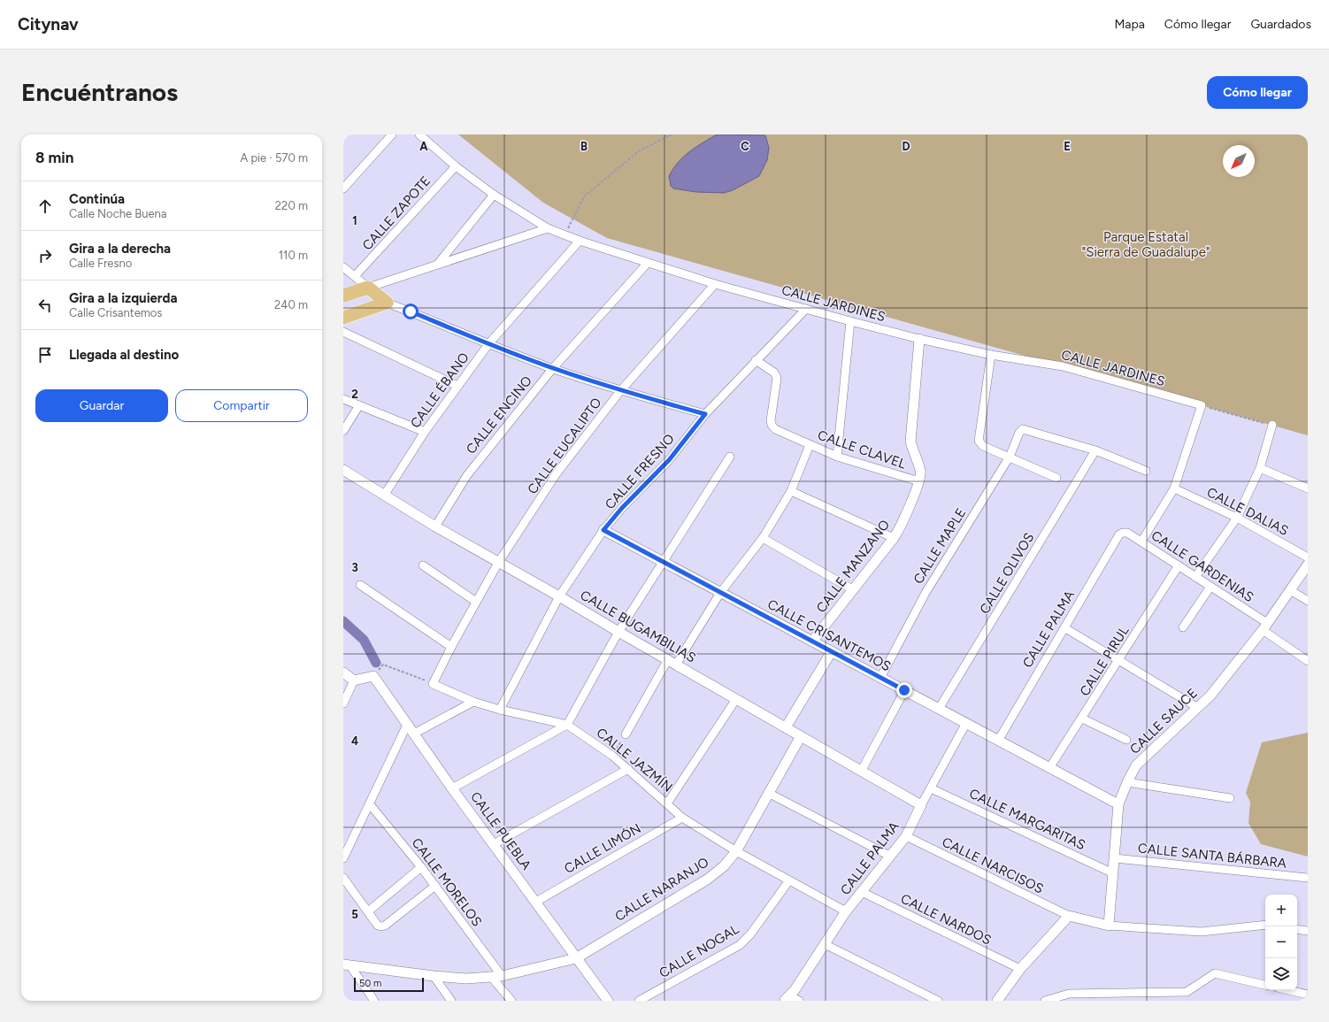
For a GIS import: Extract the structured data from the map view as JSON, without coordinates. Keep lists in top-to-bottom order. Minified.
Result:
{"streets":{"street":["CALLE ZAPOTE","CALLE JARDINES","CALLE ÉBANO","CALLE ENCINO","CALLE EUCALIPTO","CALLE CLAVEL","CALLE FRESNO","CALLE DALIAS","CALLE MAPLE","CALLE MANZANO","CALLE GARDENIAS","CALLE OLIVOS","CALLE BUGAMBILIAS","CALLE PALMA","CALLE CRISANTEMOS","CALLE PIRUL","CALLE SAUCE","CALLE JAZMÍN","CALLE MARGARITAS","CALLE PUEBLA","CALLE LIMÓN","CALLE SANTA BÁRBARA","CALLE NARCISOS","CALLE MORELOS","CALLE NARANJO","CALLE NARDOS","CALLE NOGAL"]},"crossings":[["CALLE ZAPOTE","CALLE JARDINES"],["CALLE JARDINES","CALLE ÉBANO"],["CALLE JARDINES","CALLE ENCINO"],["CALLE JARDINES","CALLE EUCALIPTO"],["CALLE JARDINES","CALLE FRESNO"],["CALLE JARDINES","CALLE MANZANO"],["CALLE ÉBANO","CALLE BUGAMBILIAS"],["CALLE ENCINO","CALLE BUGAMBILIAS"],["CALLE EUCALIPTO","CALLE BUGAMBILIAS"],["CALLE EUCALIPTO","CALLE JAZMÍN"],["CALLE CLAVEL","CALLE FRESNO"],["CALLE CLAVEL","CALLE MANZANO"],["CALLE FRESNO","CALLE BUGAMBILIAS"],["CALLE FRESNO","CALLE CRISANTEMOS"],["CALLE FRESNO","CALLE JAZMÍN"],["CALLE MAPLE","CALLE OLIVOS"],["CALLE MAPLE","CALLE CRISANTEMOS"],["CALLE MANZANO","CALLE CRISANTEMOS"],["CALLE GARDENIAS","CALLE PALMA"],["CALLE GARDENIAS","CALLE PIRUL"],["CALLE GARDENIAS","CALLE SAUCE"],["CALLE OLIVOS","CALLE CRISANTEMOS"],["CALLE BUGAMBILIAS","CALLE PALMA"],["CALLE BUGAMBILIAS","CALLE NARANJO"],["CALLE PALMA","CALLE CRISANTEMOS"],["CALLE PALMA","CALLE JAZMÍN"],["CALLE PALMA","CALLE MARGARITAS"],["CALLE PALMA","CALLE NARCISOS"],["CALLE PALMA","CALLE NARDOS"],["CALLE CRISANTEMOS","CALLE PIRUL"],["CALLE CRISANTEMOS","CALLE SAUCE"],["CALLE SAUCE","CALLE MARGARITAS"],["CALLE SAUCE","CALLE SANTA BÁRBARA"],["CALLE JAZMÍN","CALLE LIMÓN"],["CALLE JAZMÍN","CALLE NARANJO"],["CALLE JAZMÍN","CALLE NOGAL"],["CALLE PUEBLA","CALLE LIMÓN"],["CALLE PUEBLA","CALLE NARANJO"],["CALLE MORELOS","CALLE NARANJO"]],"parks":["Parque Estatal \"Sierra de Guadalupe\""],"scale_bar":"50 m","north":"bottom left","page":{"header":"Citynav","nav":["Mapa","Cómo llegar","Guardados"],"buttons":["Cómo llegar",["Guardar","Compartir"]],"title":"Encuéntranos","heading":["8 min","A pie · 570 m"],"list":[["Continúa","Calle Noche Buena","220 m"],["Gira a la derecha","Calle Fresno","110 m"],["Gira a la izquierda","Calle Crisantemos","240 m"],"Llegada al destino"],"map_buttons":["+","−"],"scale":"50 m"},"grid":{"columns":["A","B","C","D","E"],"rows":["1","2","3","4","5"]}}
